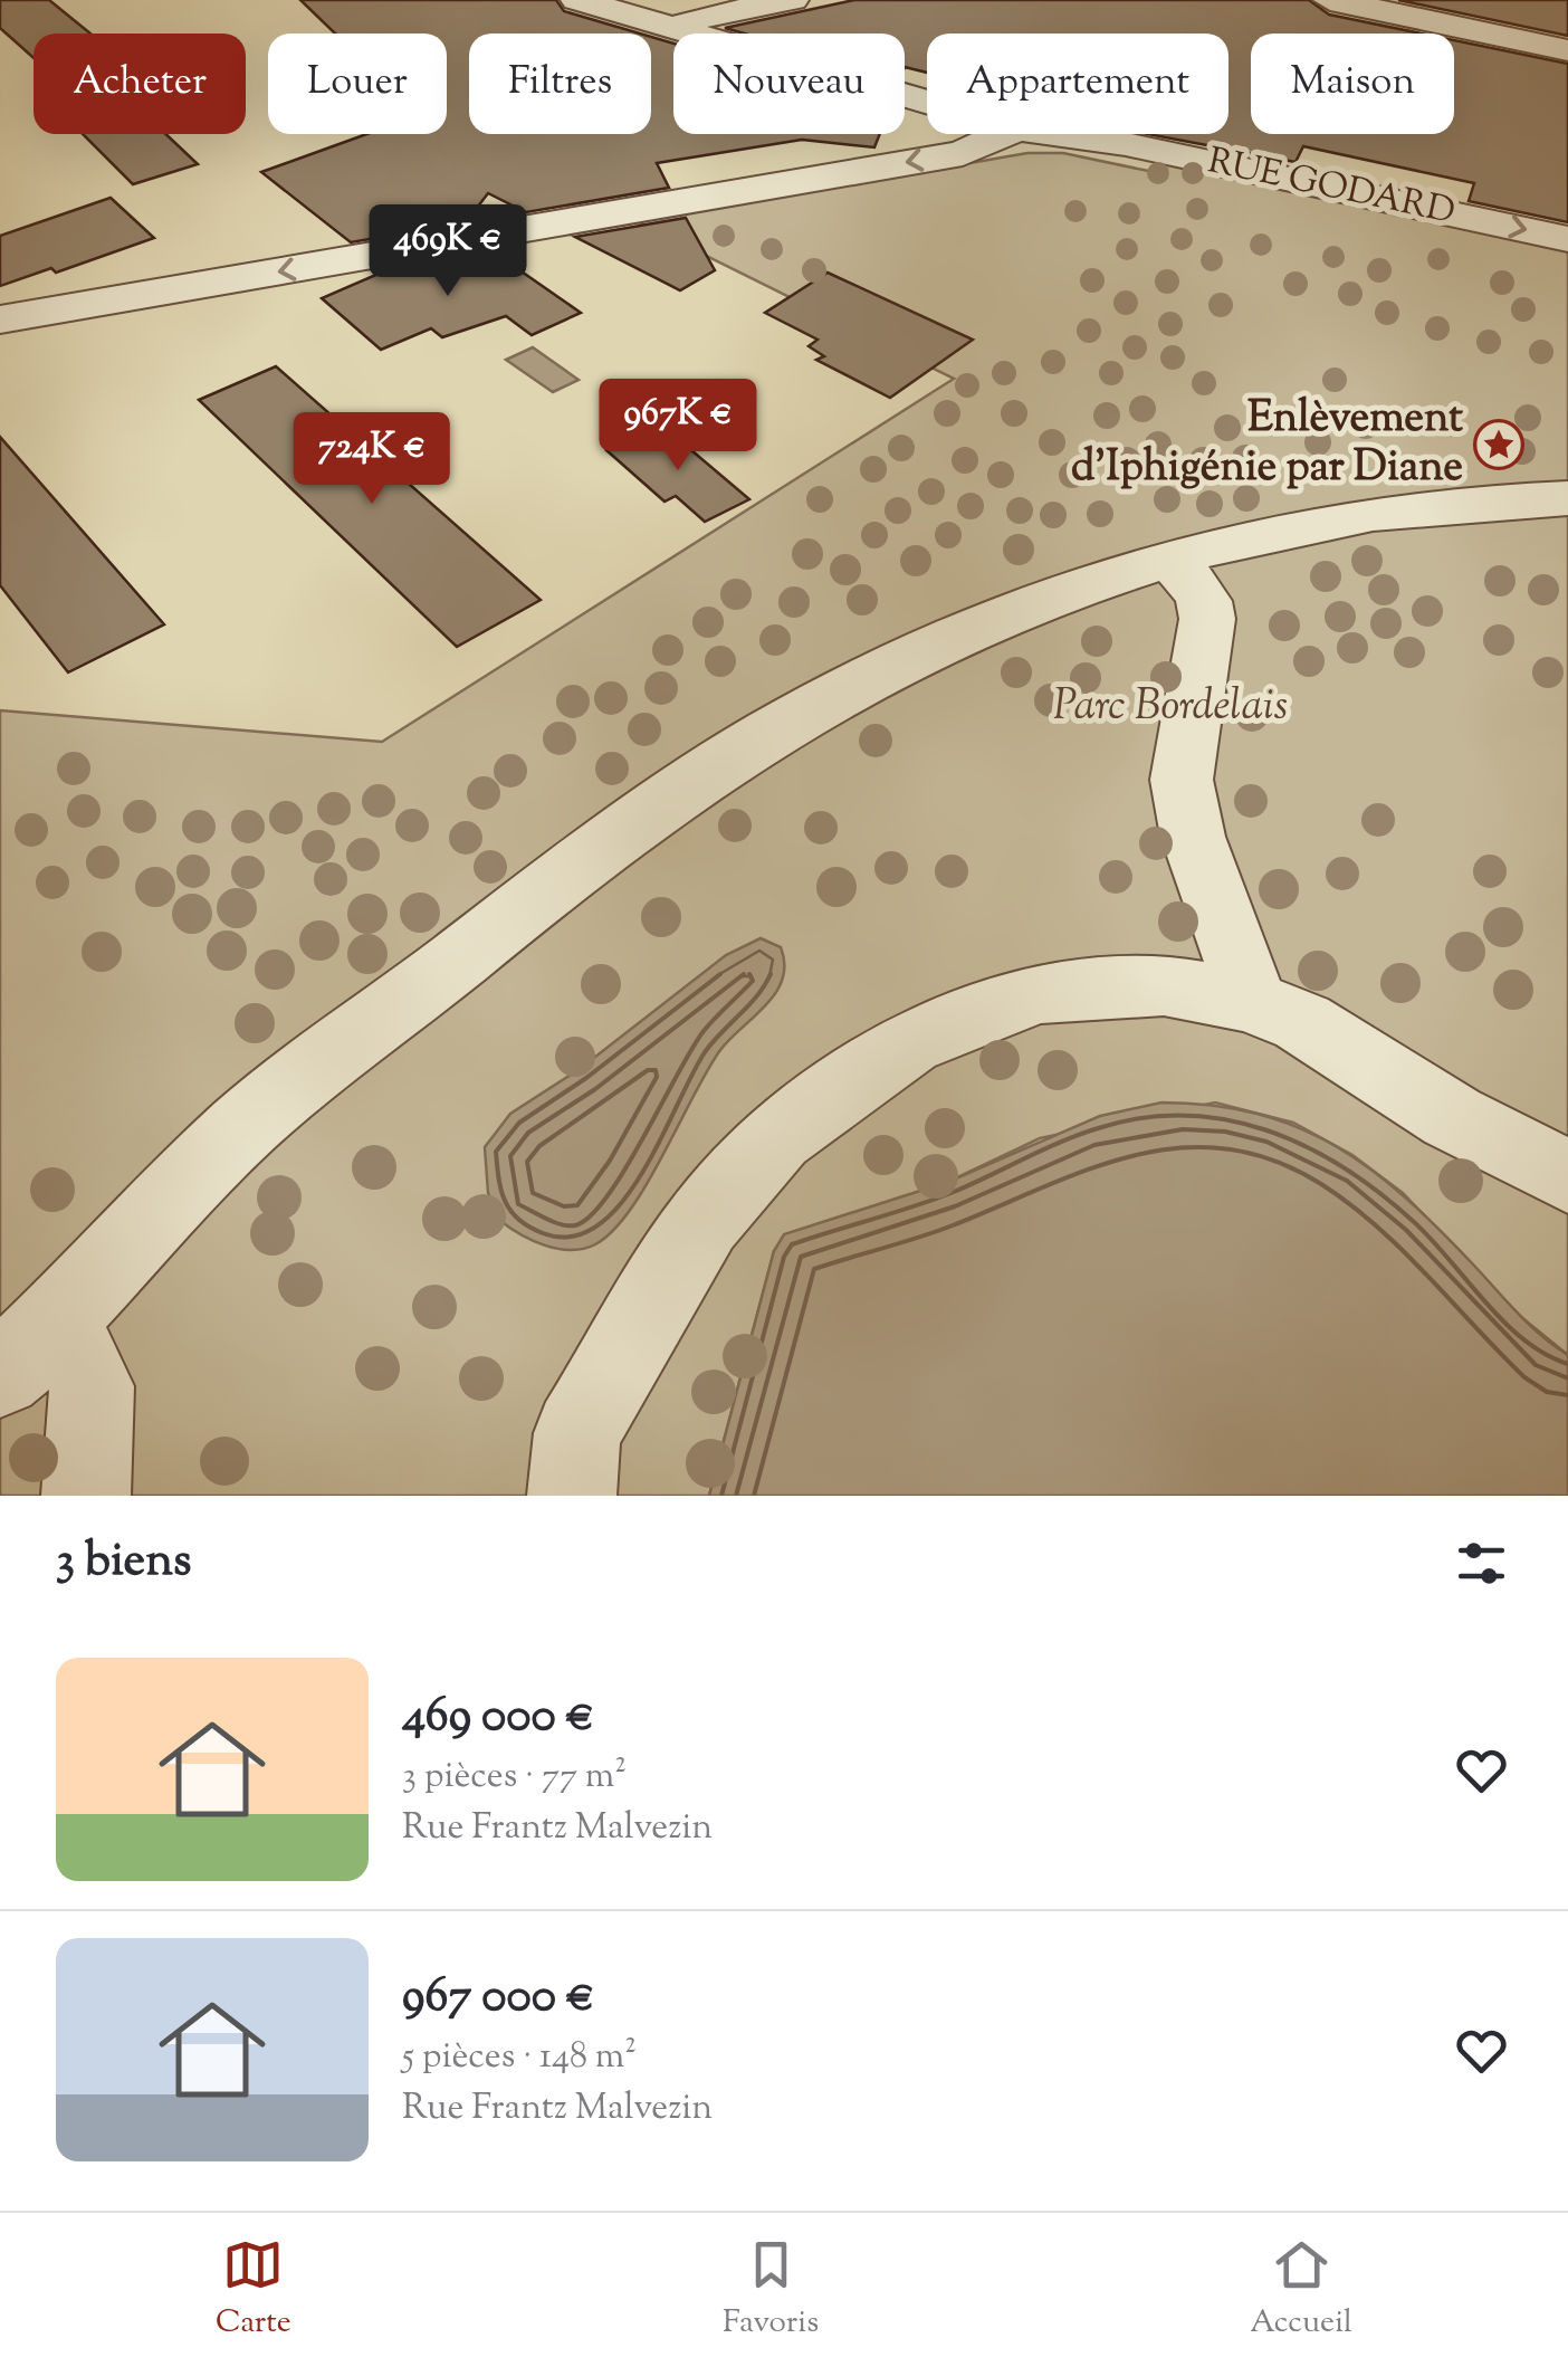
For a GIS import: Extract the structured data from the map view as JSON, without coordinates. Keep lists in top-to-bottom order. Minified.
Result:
{"streets":{"street":["RUE GODARD"]},"parks":["Parc Bordelais"],"places":{"place":["Enlèvement d'Iphigénie par Diane"]},"page":{"chip":["Acheter","Louer","Filtres","Nouveau","Appartement","Maison"],"price":["469K €","967K €","724K €"],"heading":"3 biens","list":[{"name":"469 000 €","note":"3 pièces · 77 m² · Rue Frantz Malvezin"},{"name":"967 000 €","note":"5 pièces · 148 m² · Rue Frantz Malvezin"}],"tabs":["Carte","Favoris","Accueil"]}}
